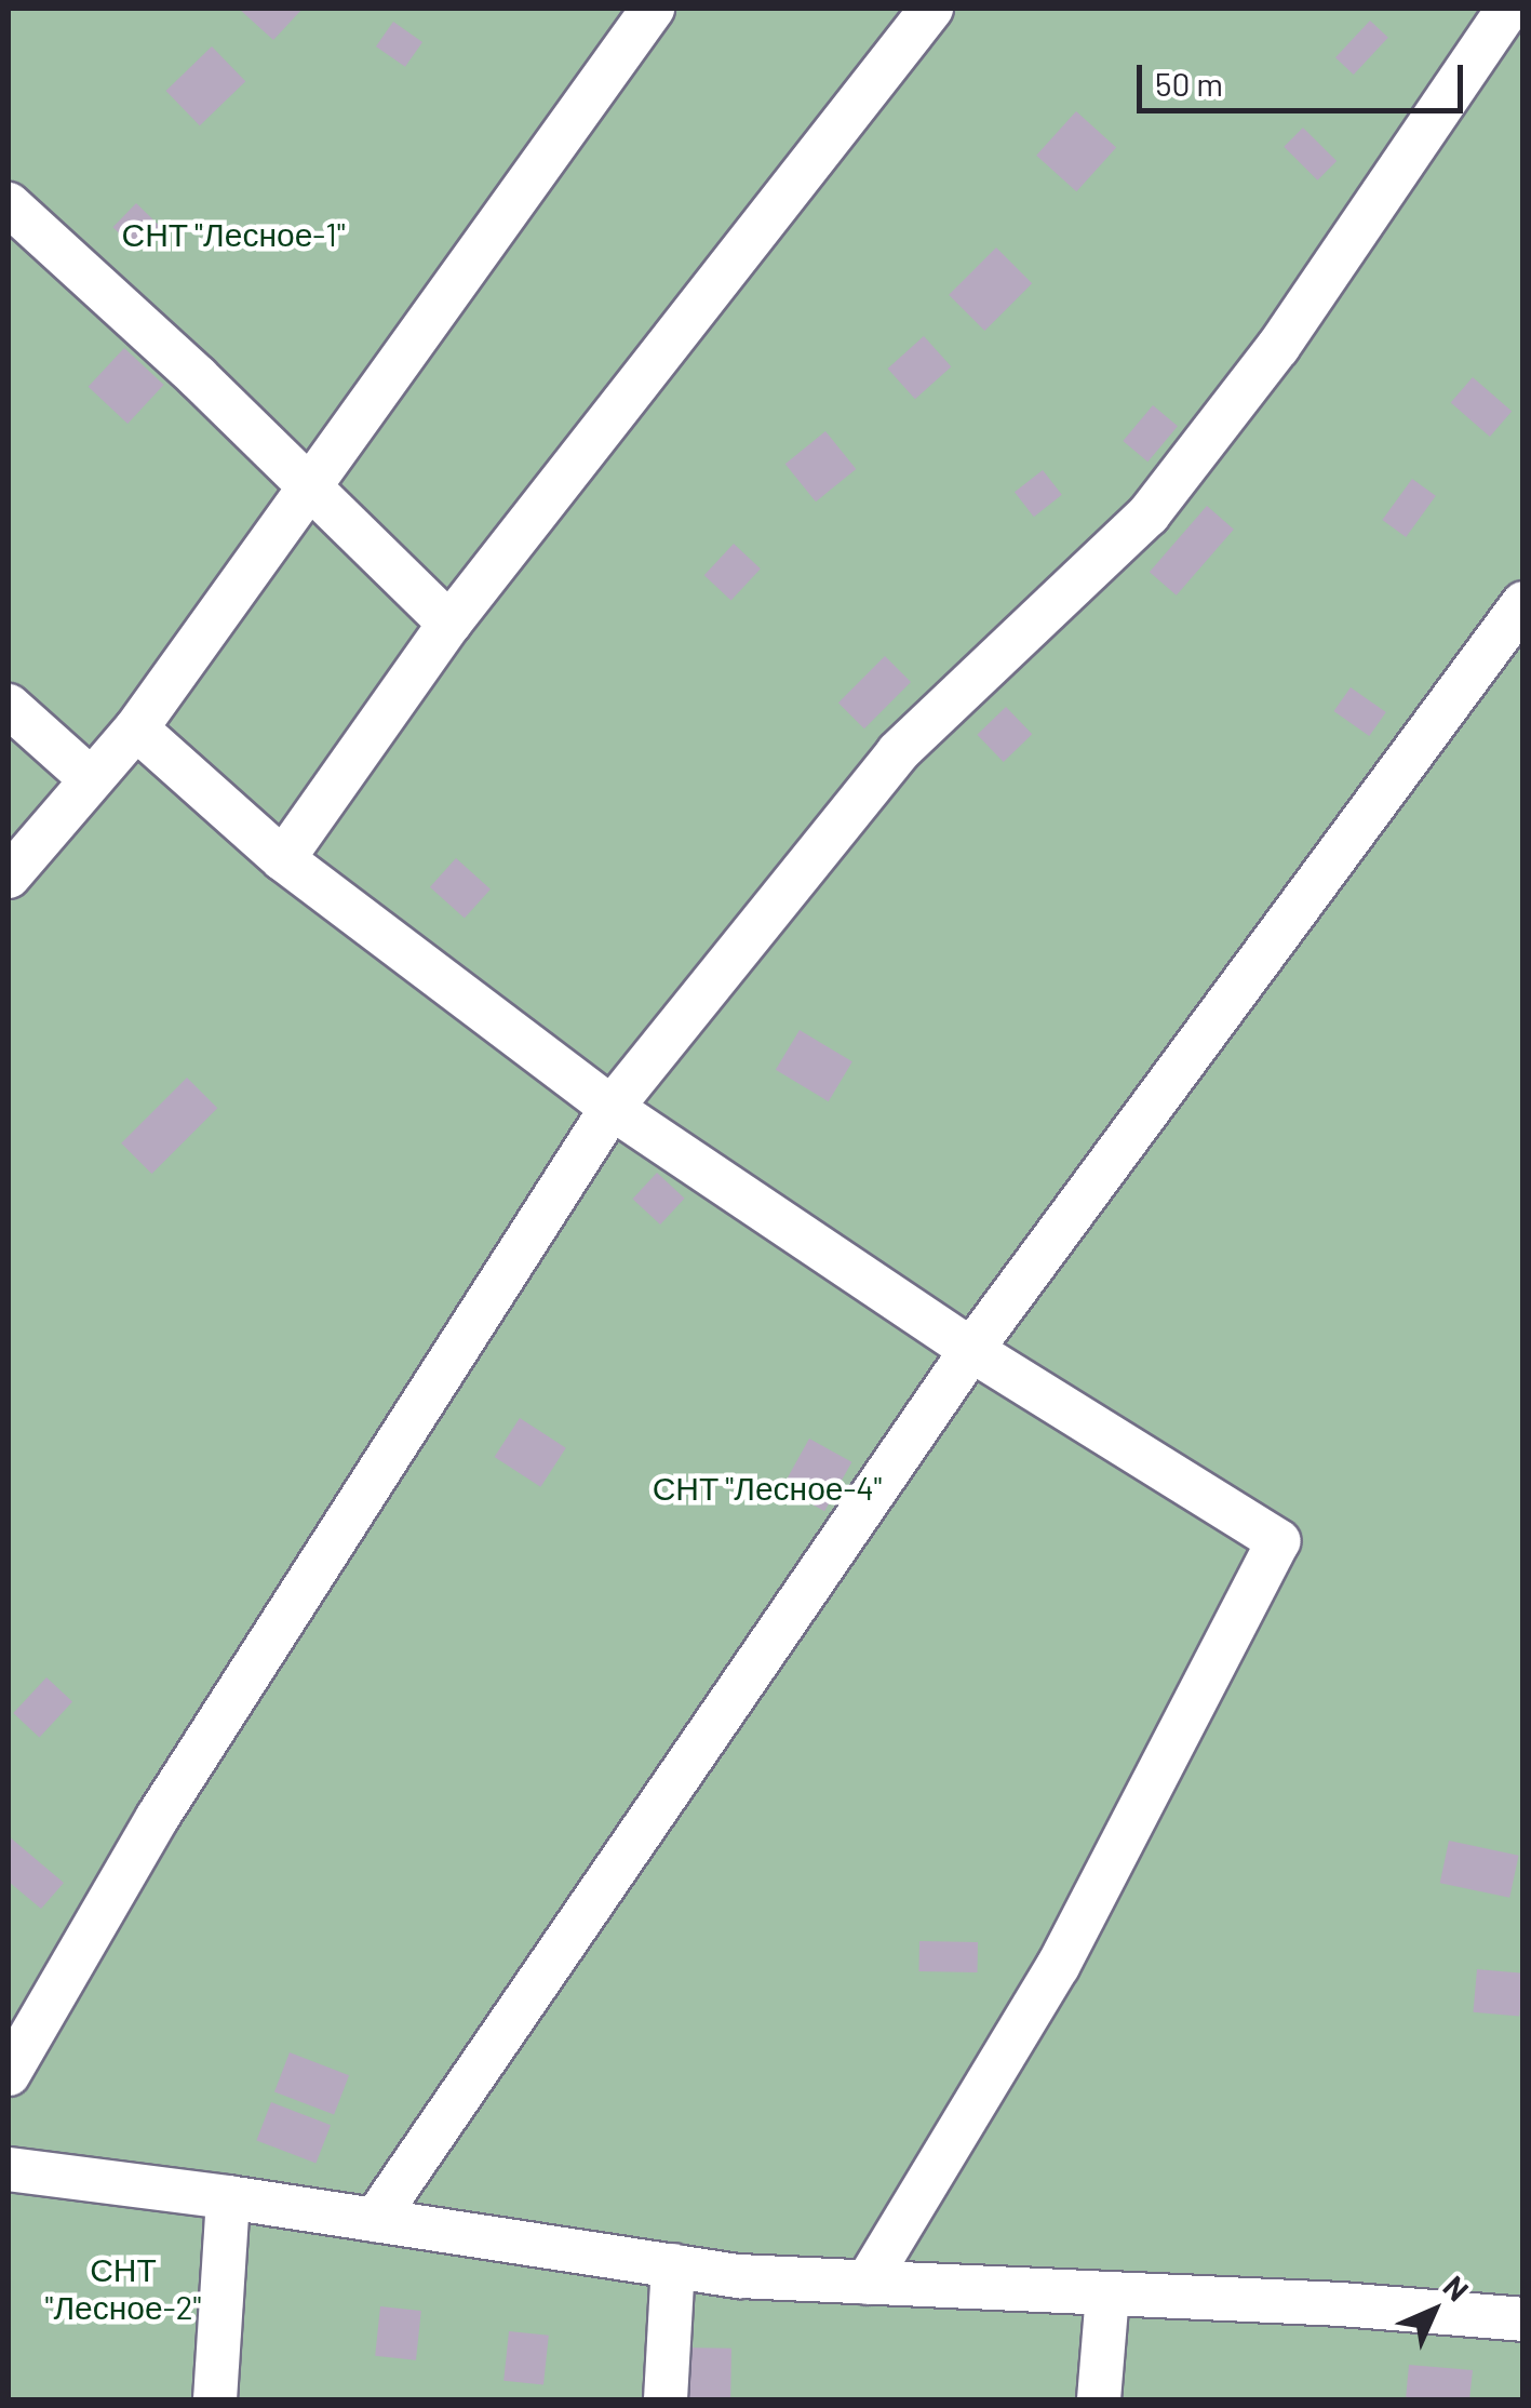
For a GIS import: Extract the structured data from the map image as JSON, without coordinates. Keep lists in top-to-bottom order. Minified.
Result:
{"parks":["СНТ \"Лесное-1\"","СНТ \"Лесное-4\"","СНТ \"Лесное-2\""],"scale_bar":"50 m","north":"top right"}
